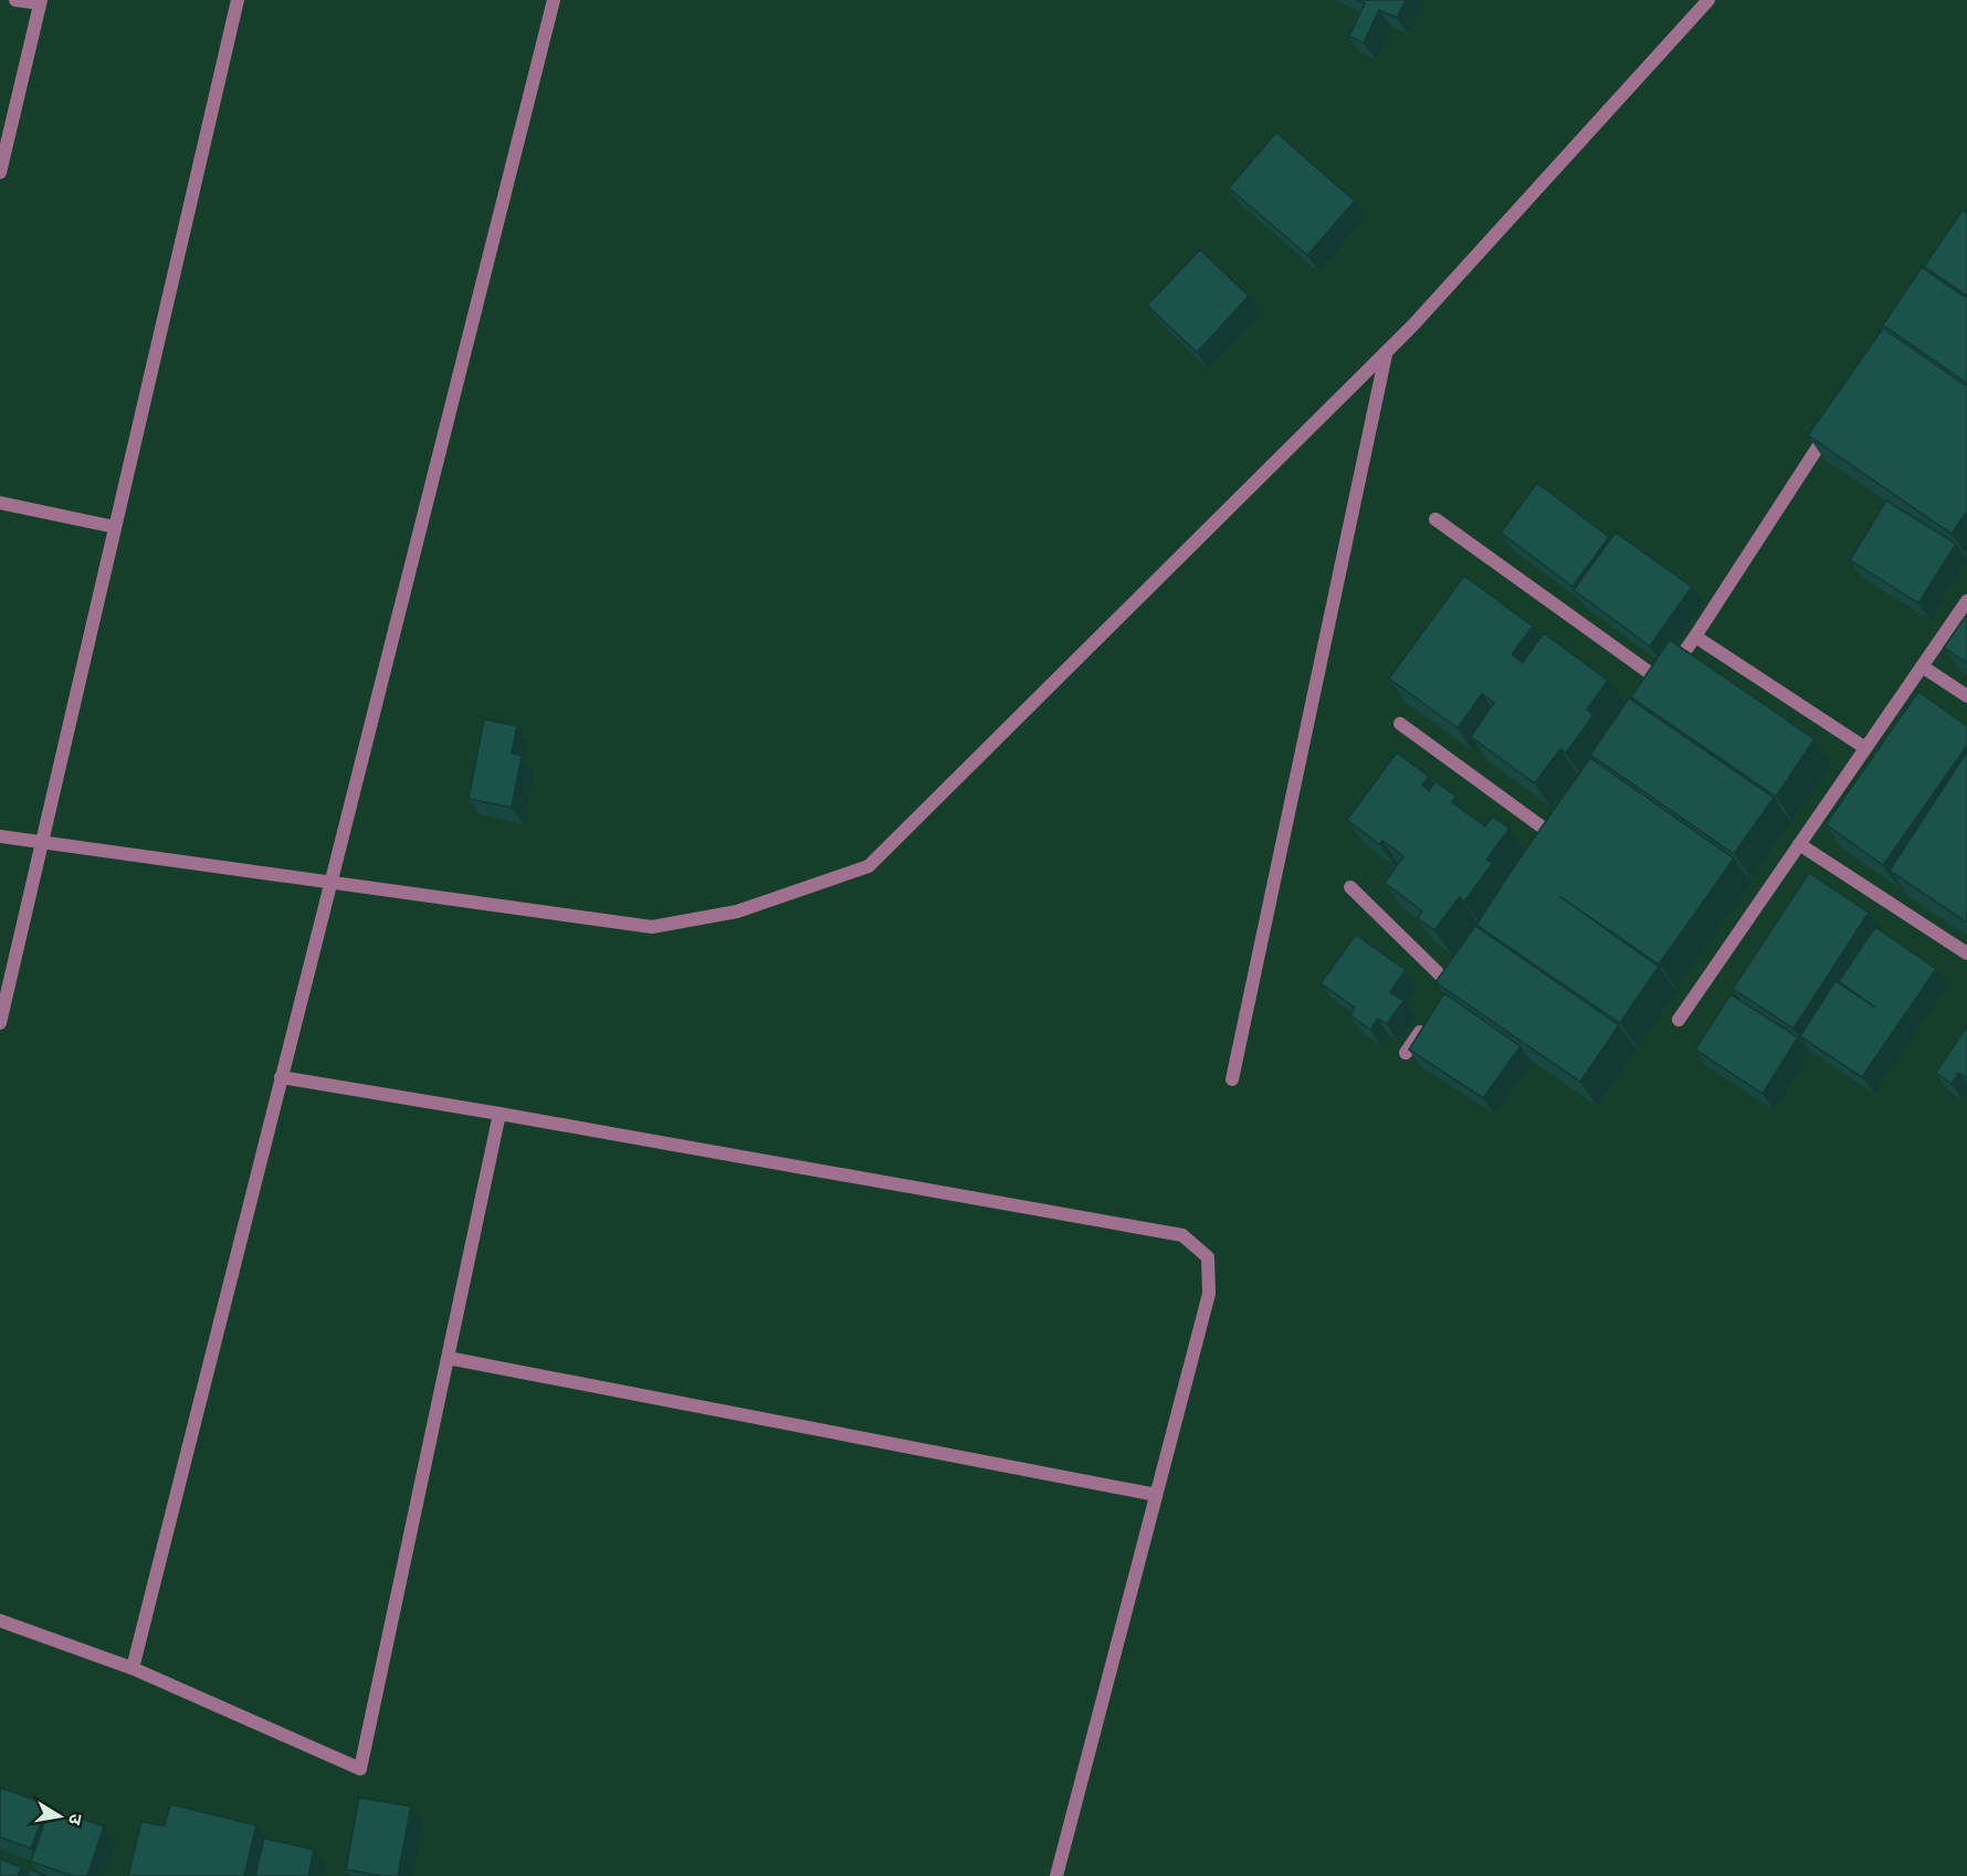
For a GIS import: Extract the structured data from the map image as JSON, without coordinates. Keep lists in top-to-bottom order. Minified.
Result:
{"north":"right"}
